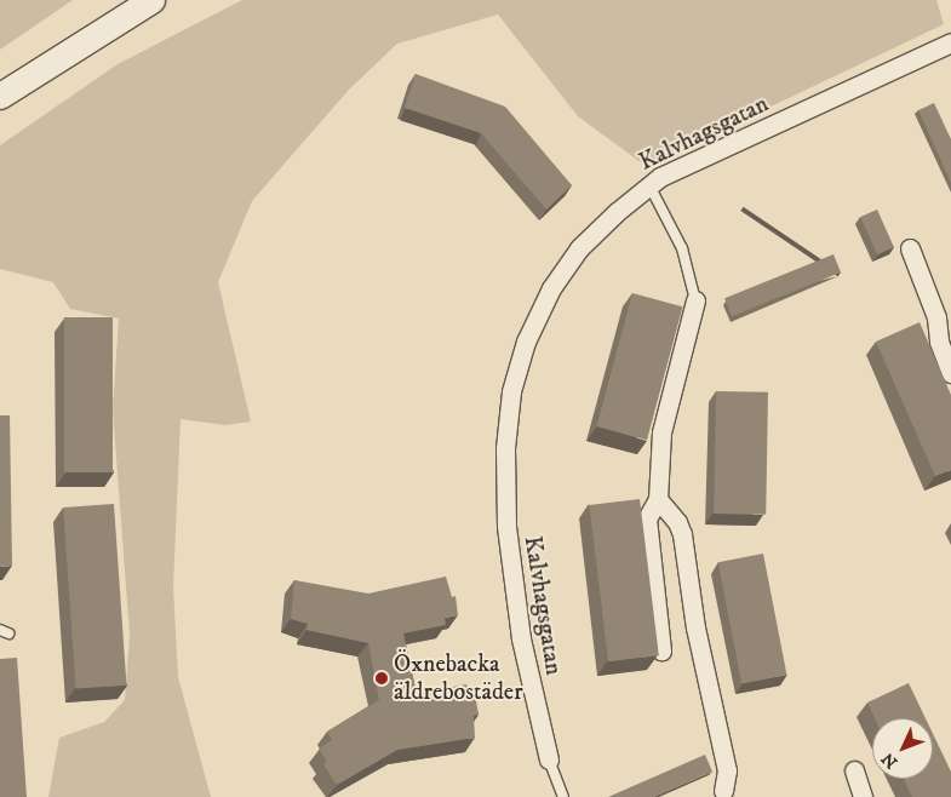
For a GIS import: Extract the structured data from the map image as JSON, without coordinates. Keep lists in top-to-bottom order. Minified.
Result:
{"streets":{"street":["Kalvhagsgatan"]},"places":["Öxnebacka äldrebostäder"],"north":"bottom left"}
